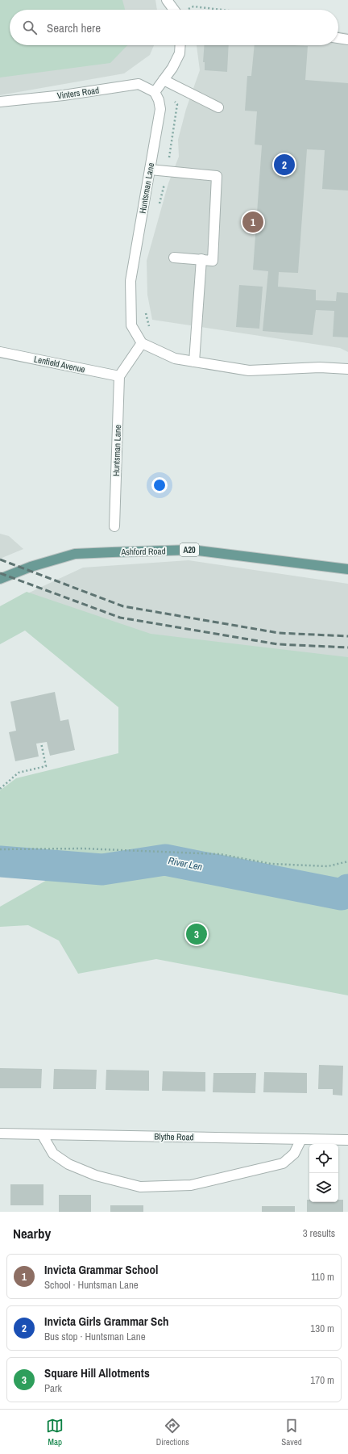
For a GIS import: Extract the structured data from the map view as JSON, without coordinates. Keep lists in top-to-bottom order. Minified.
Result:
{"streets":{"main road":["A20","Ashford Road"],"street":["Vinters Road","Huntsman Lane","Lenfield Avenue","Blythe Road"]},"crossings":[["Vinters Road","Huntsman Lane"],["Huntsman Lane","Lenfield Avenue"]],"water":["River Len"],"page":{"search":"Search here","pins":["2","1","3"],"heading":["Nearby","3 results"],"list":[{"mark":"1","name":"Invicta Grammar School","note":"School · Huntsman Lane","value":"110 m"},{"mark":"2","name":"Invicta Girls Grammar Sch","note":"Bus stop · Huntsman Lane","value":"130 m"},{"mark":"3","name":"Square Hill Allotments","note":"Park","value":"170 m"}],"nav":["Map","Directions","Saved"]}}
